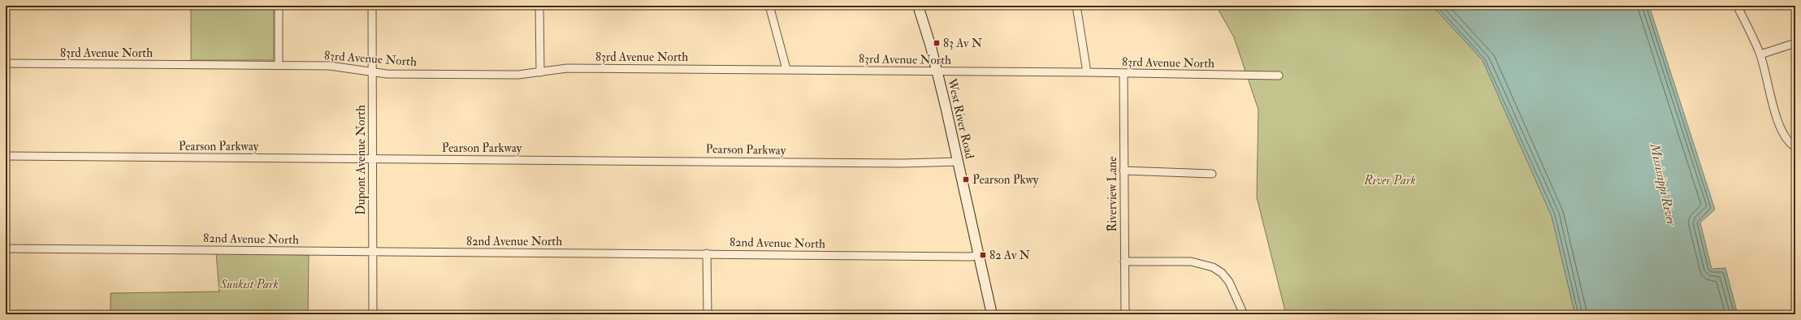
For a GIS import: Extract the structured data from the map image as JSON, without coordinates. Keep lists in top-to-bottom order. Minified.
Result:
{"streets":{"street":["83rd Avenue North","West River Road","Pearson Parkway","Dupont Avenue North","Riverview Lane","82nd Avenue North"]},"crossings":[["83rd Avenue North","West River Road"],["83rd Avenue North","Dupont Avenue North"],["83rd Avenue North","Riverview Lane"],["West River Road","Pearson Parkway"],["West River Road","82nd Avenue North"],["Pearson Parkway","Dupont Avenue North"],["Dupont Avenue North","82nd Avenue North"]],"water":["Mississippi River"],"parks":["River Park","Sunkist Park"],"places":{"transit":["83 Av N","Pearson Pkwy","82 Av N"]}}
